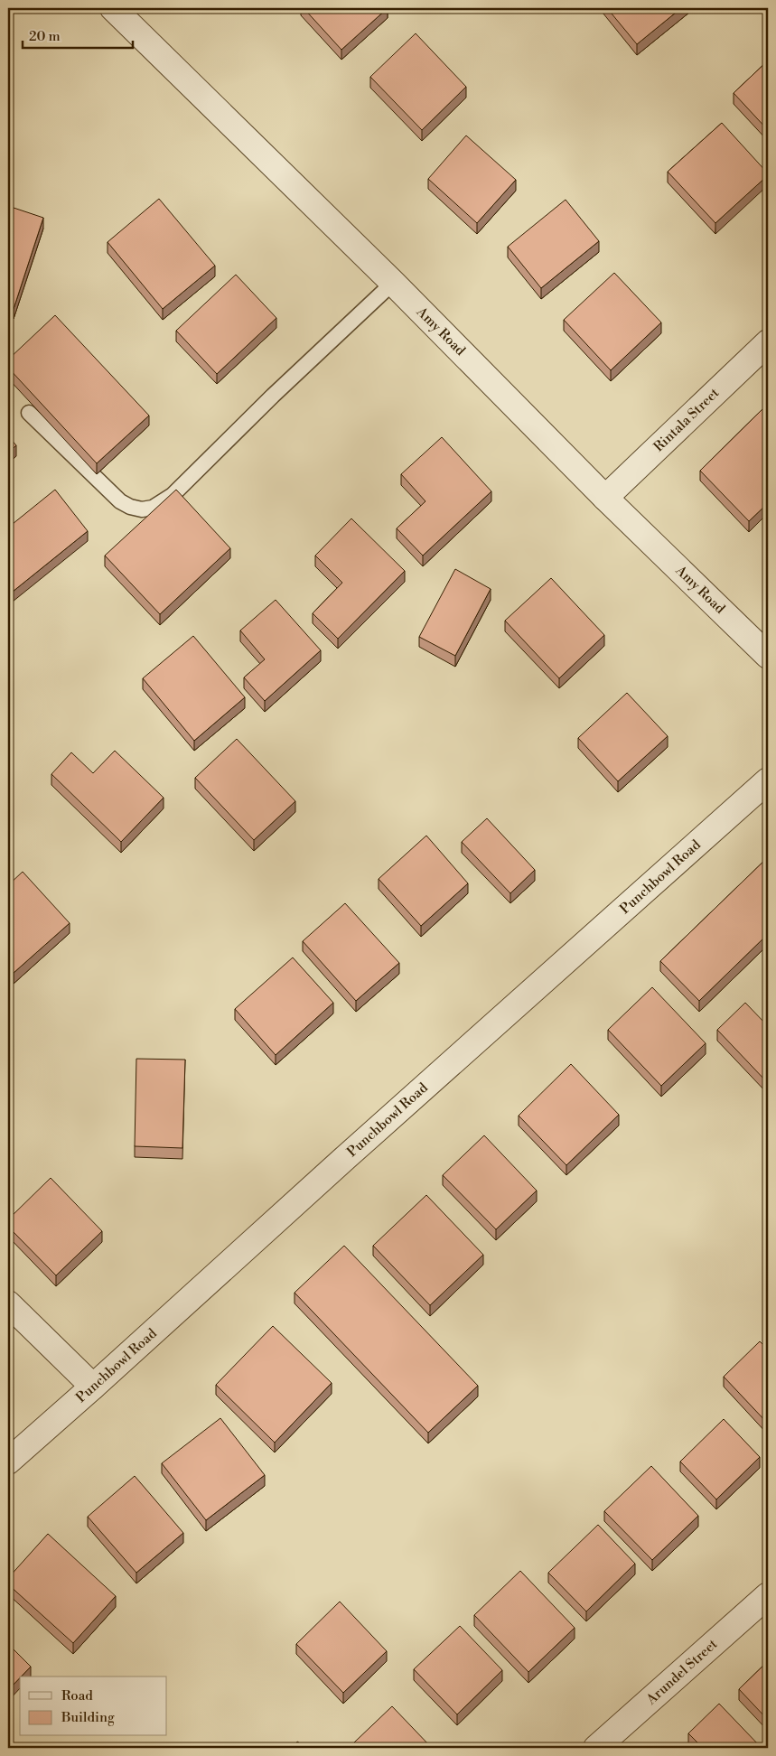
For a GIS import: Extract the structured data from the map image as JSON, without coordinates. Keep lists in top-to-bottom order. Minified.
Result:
{"streets":{"street":["Amy Road","Rintala Street","Punchbowl Road","Arundel Street"]},"crossings":[["Amy Road","Rintala Street"]],"legend":["Road","Building"],"scale_bar":"20 m"}
